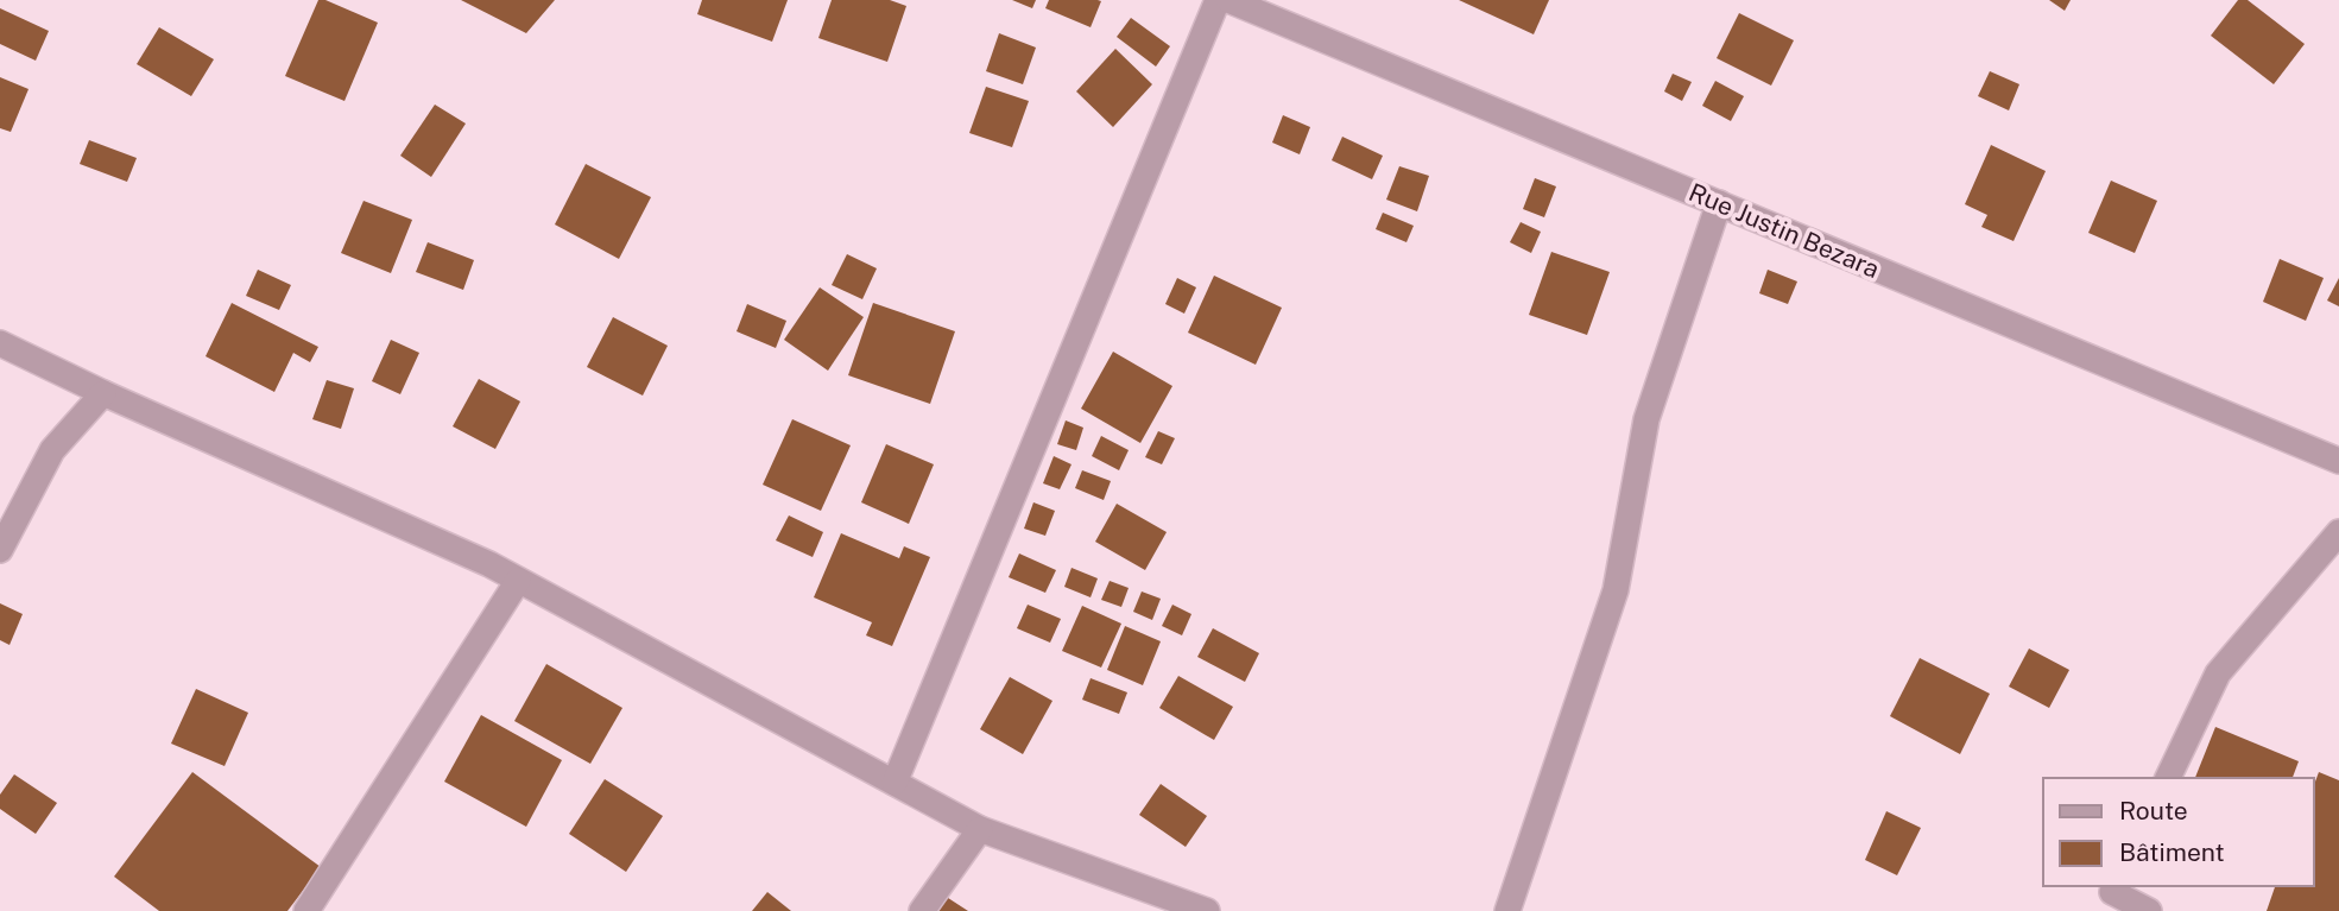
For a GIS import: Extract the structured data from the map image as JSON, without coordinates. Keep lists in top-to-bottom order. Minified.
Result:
{"streets":{"street":["Rue Justin Bezara"]},"legend":["Route","Bâtiment"]}
